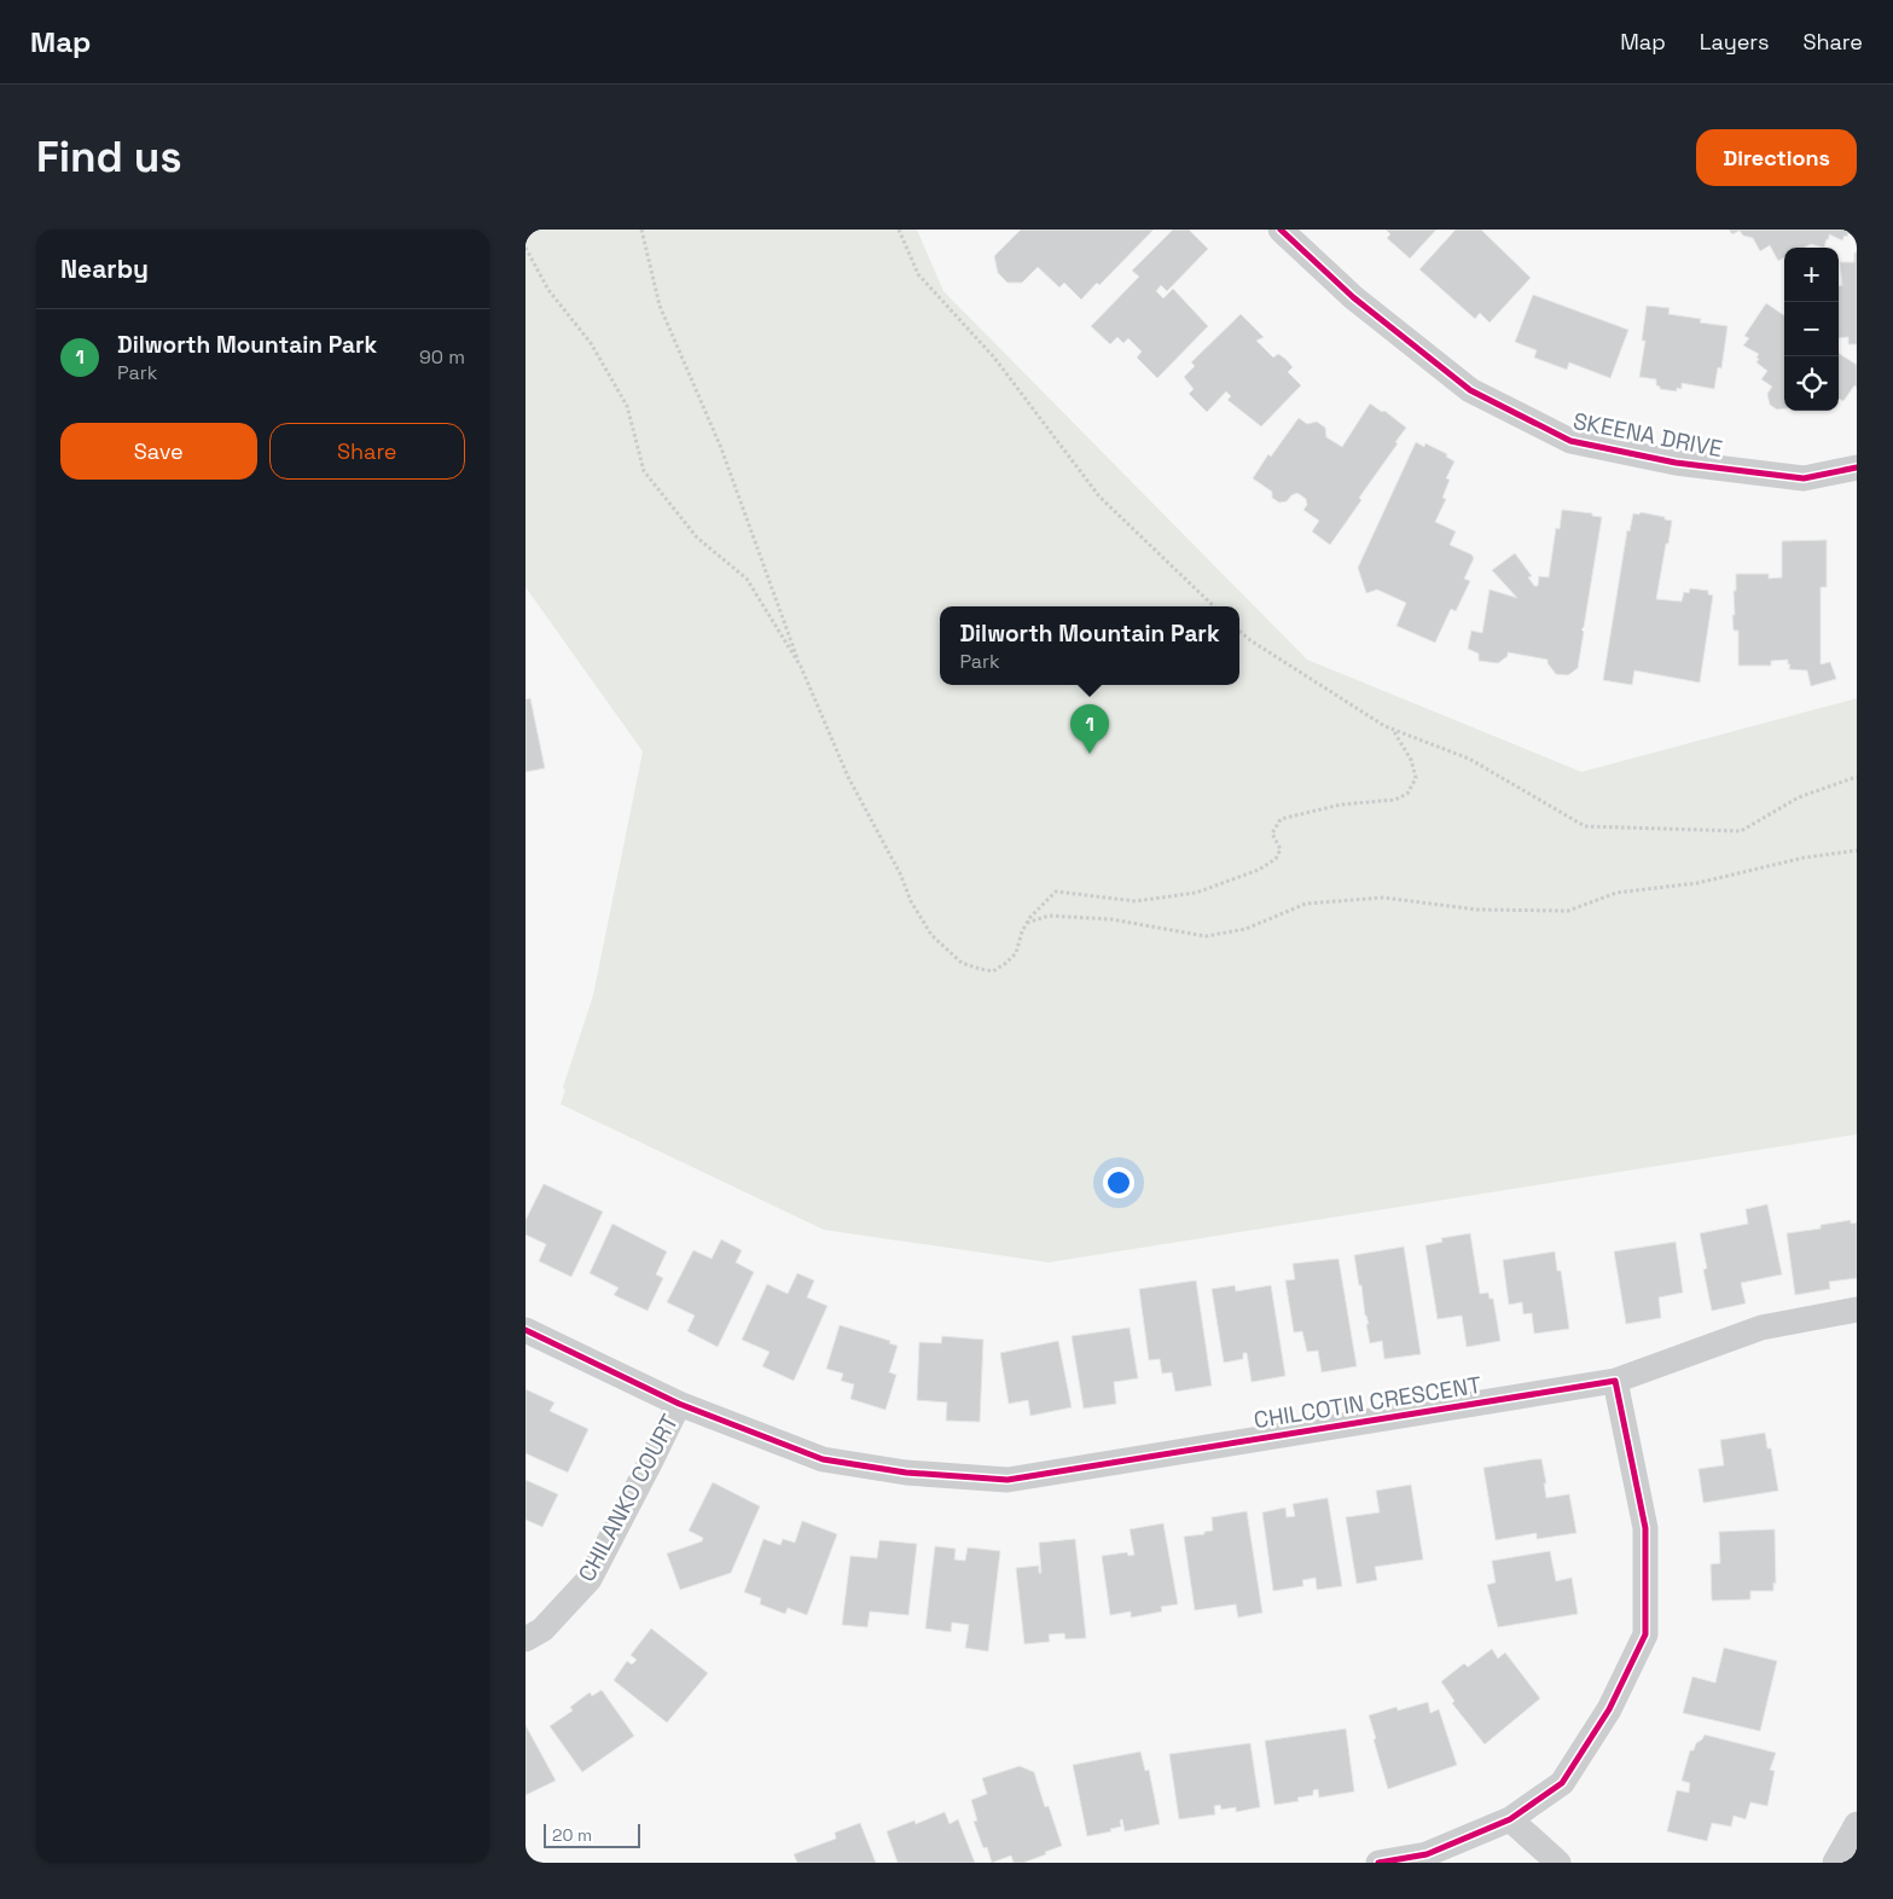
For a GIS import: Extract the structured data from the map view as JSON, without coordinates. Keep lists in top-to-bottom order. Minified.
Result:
{"streets":{"street":["SKEENA DRIVE","CHILCOTIN CRESCENT","CHILANKO COURT"]},"crossings":[["CHILCOTIN CRESCENT","CHILANKO COURT"]],"scale_bar":"20 m","page":{"header":"Map","nav":["Map","Layers","Share"],"buttons":["Directions",["Save","Share"]],"title":"Find us","heading":"Nearby","map_buttons":["+","−"],"list":[{"mark":"1","name":"Dilworth Mountain Park","note":"Park","value":"90 m"}],"popup":["Dilworth Mountain Park","Park"],"pins":"1","scale":"20 m"}}
